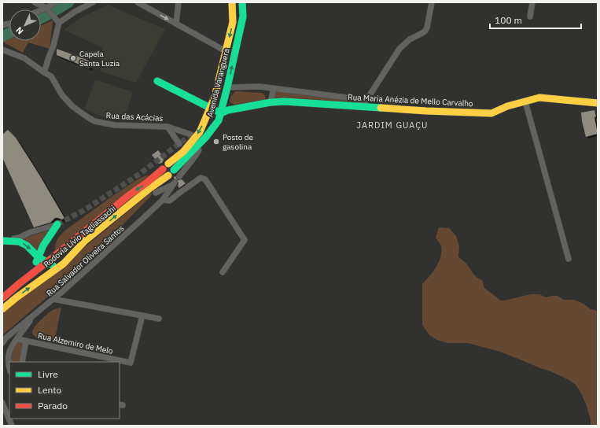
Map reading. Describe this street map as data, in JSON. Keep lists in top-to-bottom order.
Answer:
{
  "streets": {
    "main road": ["Avenida Varanguera", "Rua Maria Anézia de Mello Carvalho", "Rodovia Lívio Tagliassachi"],
    "street": ["Rua das Acácias", "Rua Salvador Oliveira Santos", "Rua Alzemiro de Melo"]
  },
  "crossings": [
    ["Avenida Varanguera", "Rua Maria Anézia de Mello Carvalho"],
    ["Avenida Varanguera", "Rodovia Lívio Tagliassachi"],
    ["Rodovia Lívio Tagliassachi", "Rua Salvador Oliveira Santos"]
  ],
  "districts": ["JARDIM GUAÇU"],
  "places": ["Capela Santa Luzia", "Posto de gasolina"],
  "legend": ["Livre", "Lento", "Parado"],
  "scale_bar": "100 m",
  "north": "bottom left"
}
